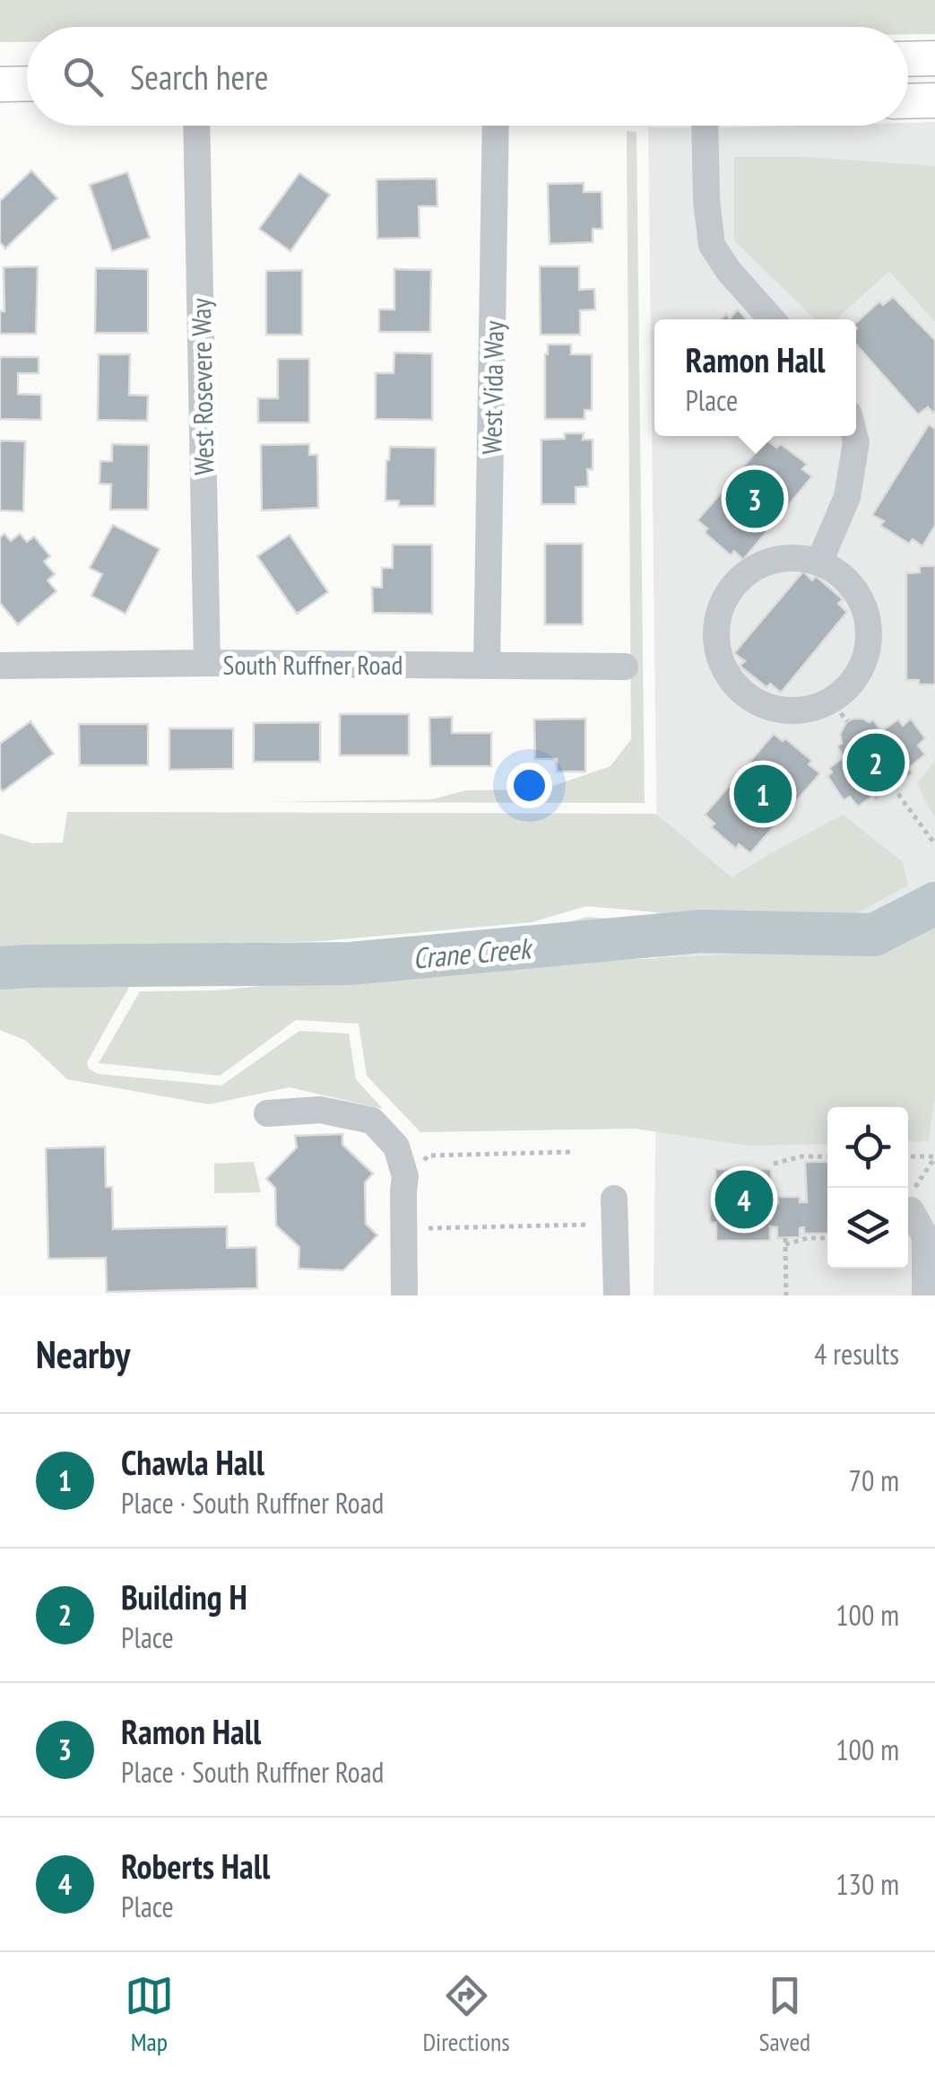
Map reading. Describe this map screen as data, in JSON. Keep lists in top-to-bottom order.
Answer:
{
  "streets": {
    "street": ["West Rosevere Way", "West Vida Way", "South Ruffner Road"]
  },
  "crossings": [
    ["West Rosevere Way", "South Ruffner Road"],
    ["West Vida Way", "South Ruffner Road"]
  ],
  "water": ["Crane Creek"],
  "page": {
    "search": "Search here",
    "popup": ["Ramon Hall", "Place"],
    "pins": [
      "3",
      "2",
      "1",
      "4"
    ],
    "heading": ["Nearby", "4 results"],
    "list": [
      {
        "mark": "1",
        "name": "Chawla Hall",
        "note": "Place · South Ruffner Road",
        "value": "70 m"
      },
      {
        "mark": "2",
        "name": "Building H",
        "note": "Place",
        "value": "100 m"
      },
      {
        "mark": "3",
        "name": "Ramon Hall",
        "note": "Place · South Ruffner Road",
        "value": "100 m"
      },
      {
        "mark": "4",
        "name": "Roberts Hall",
        "note": "Place",
        "value": "130 m"
      }
    ],
    "nav": ["Map", "Directions", "Saved"]
  }
}
